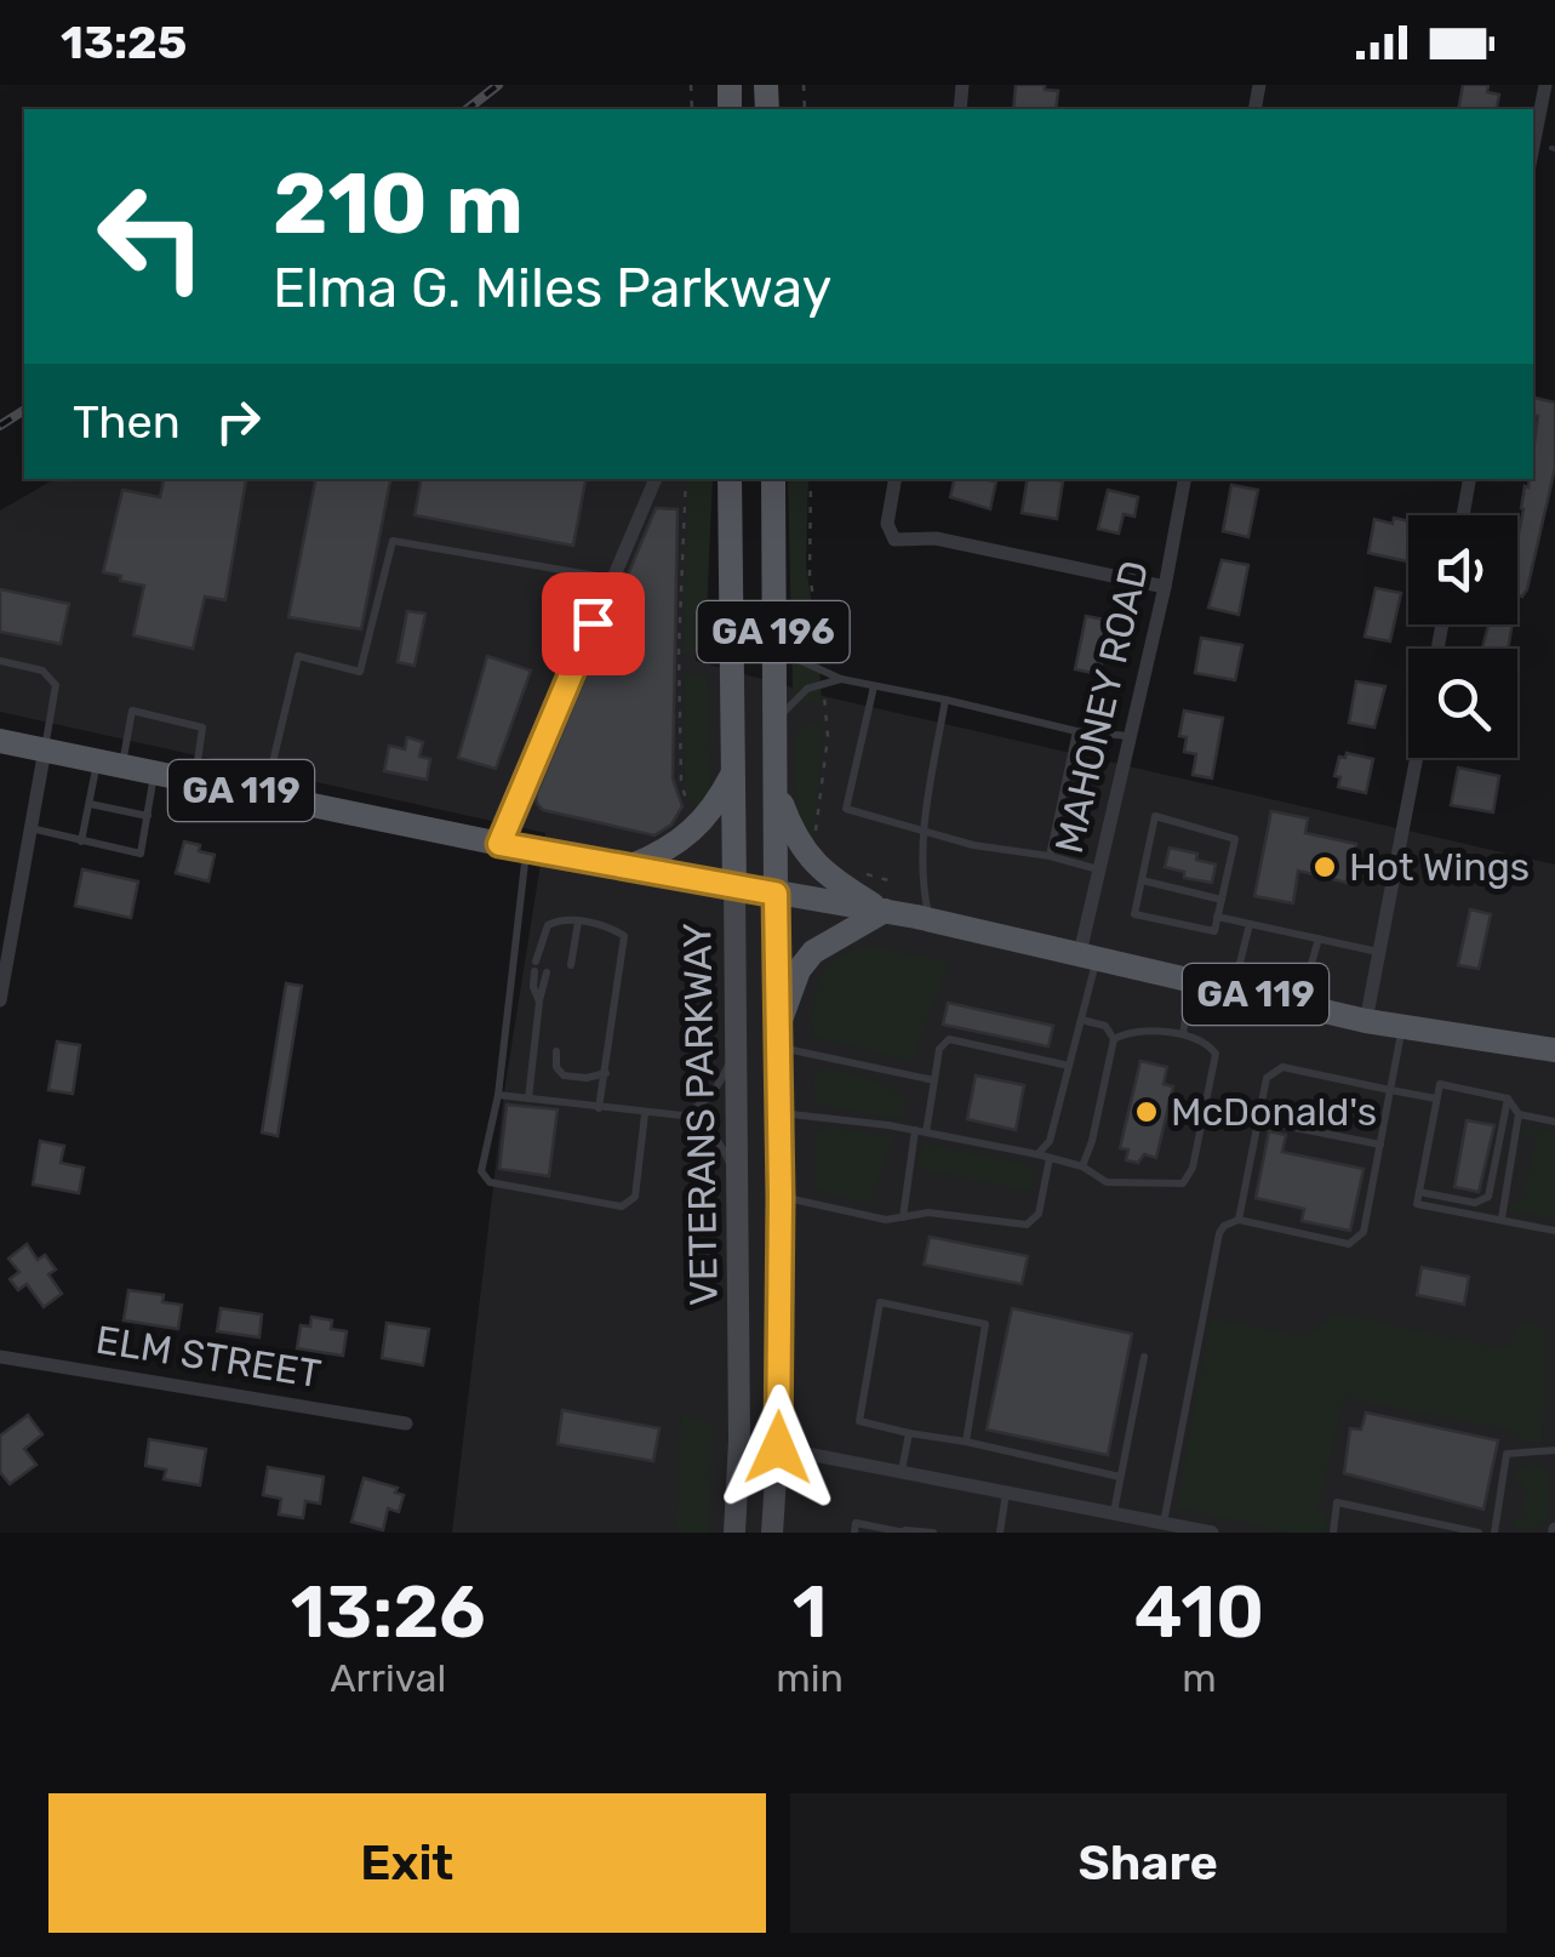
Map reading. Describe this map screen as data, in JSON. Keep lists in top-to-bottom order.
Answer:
{
  "streets": {
    "main road": ["GA 196", "GA 119", "VETERANS PARKWAY"],
    "street": ["MAHONEY ROAD", "ELM STREET"]
  },
  "crossings": [
    ["GA 196", "GA 119"],
    ["GA 196", "VETERANS PARKWAY"],
    ["MAHONEY ROAD", "GA 119"],
    ["GA 119", "VETERANS PARKWAY"]
  ],
  "places": ["Hot Wings", "McDonald's"],
  "page": {
    "status": "13:25",
    "turn": ["210 m", "Elma G. Miles Parkway"],
    "then": "Then",
    "eta": [
      "13:26",
      "Arrival",
      "1",
      "min",
      "410",
      "m"
    ],
    "buttons": ["Exit", "Share"]
  }
}
